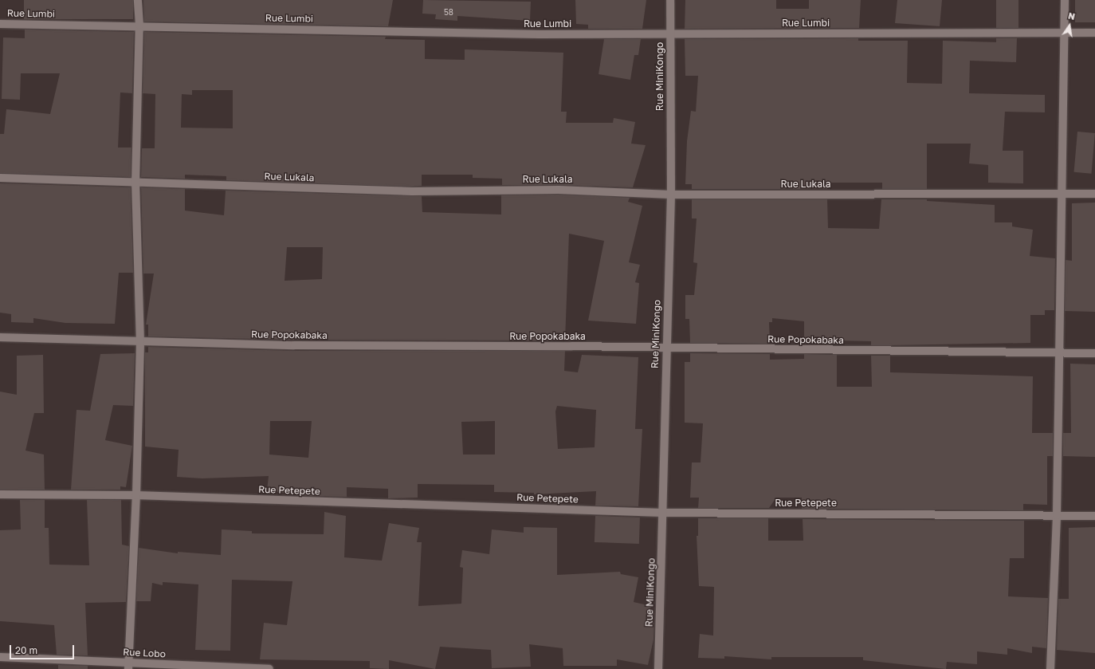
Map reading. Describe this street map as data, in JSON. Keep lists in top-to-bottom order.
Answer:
{
  "streets": {
    "street": [
      "Rue Lumbi",
      "Rue MiniKongo",
      "Rue Lukala",
      "Rue Popokabaka",
      "Rue Petepete",
      "Rue Lobo"
    ]
  },
  "crossings": [
    ["Rue Lumbi", "Rue MiniKongo"],
    ["Rue MiniKongo", "Rue Lukala"],
    ["Rue MiniKongo", "Rue Popokabaka"],
    ["Rue MiniKongo", "Rue Petepete"]
  ],
  "house_numbers": ["58"],
  "scale_bar": "20 m",
  "north": "top"
}
